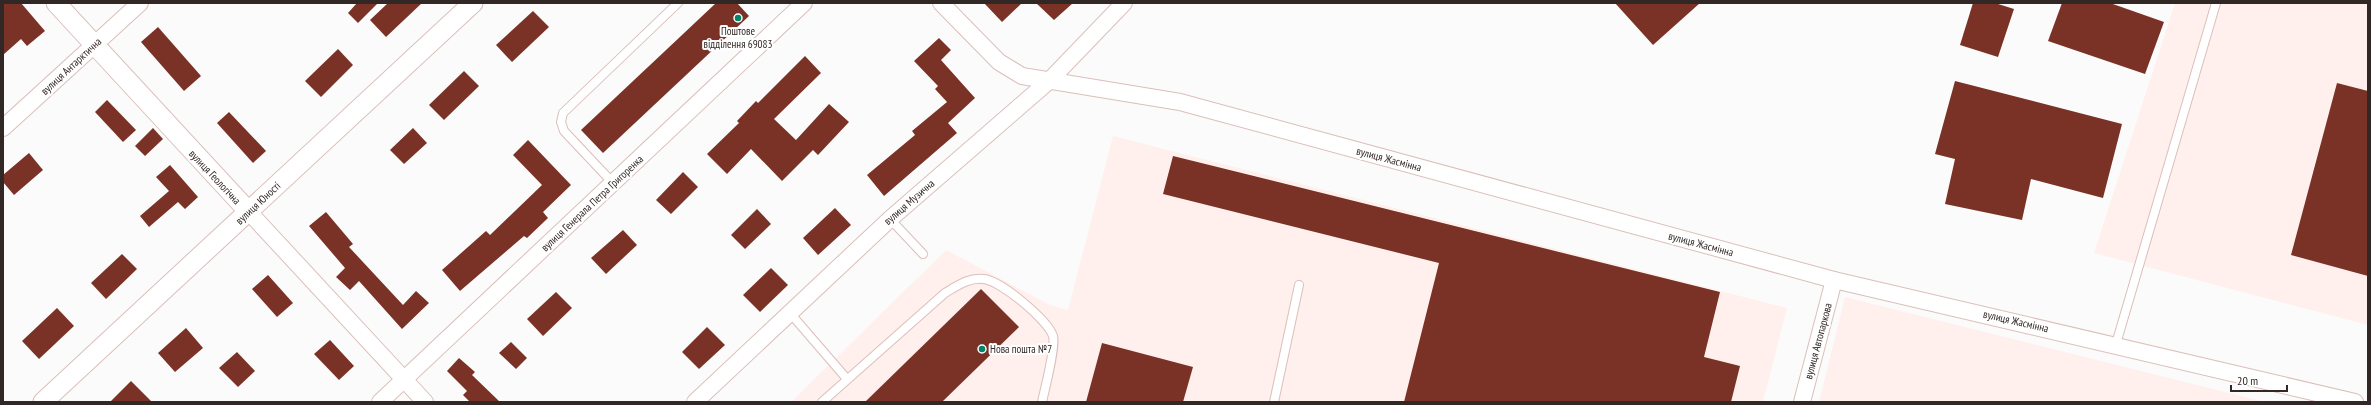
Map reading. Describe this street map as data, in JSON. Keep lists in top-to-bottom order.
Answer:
{
  "streets": {
    "street": [
      "вулиця Антарктична",
      "вулиця Жасмінна",
      "вулиця Геологічна",
      "вулиця Музична",
      "вулиця Юності",
      "вулиця Генерала Петра Григоренка",
      "вулиця Автопаркова"
    ]
  },
  "crossings": [
    ["вулиця Антарктична", "вулиця Геологічна"],
    ["вулиця Жасмінна", "вулиця Музична"],
    ["вулиця Жасмінна", "вулиця Автопаркова"],
    ["вулиця Геологічна", "вулиця Юності"],
    ["вулиця Геологічна", "вулиця Генерала Петра Григоренка"]
  ],
  "places": ["Поштове відділення 69083", "Нова пошта №7"],
  "scale_bar": "20 m"
}
